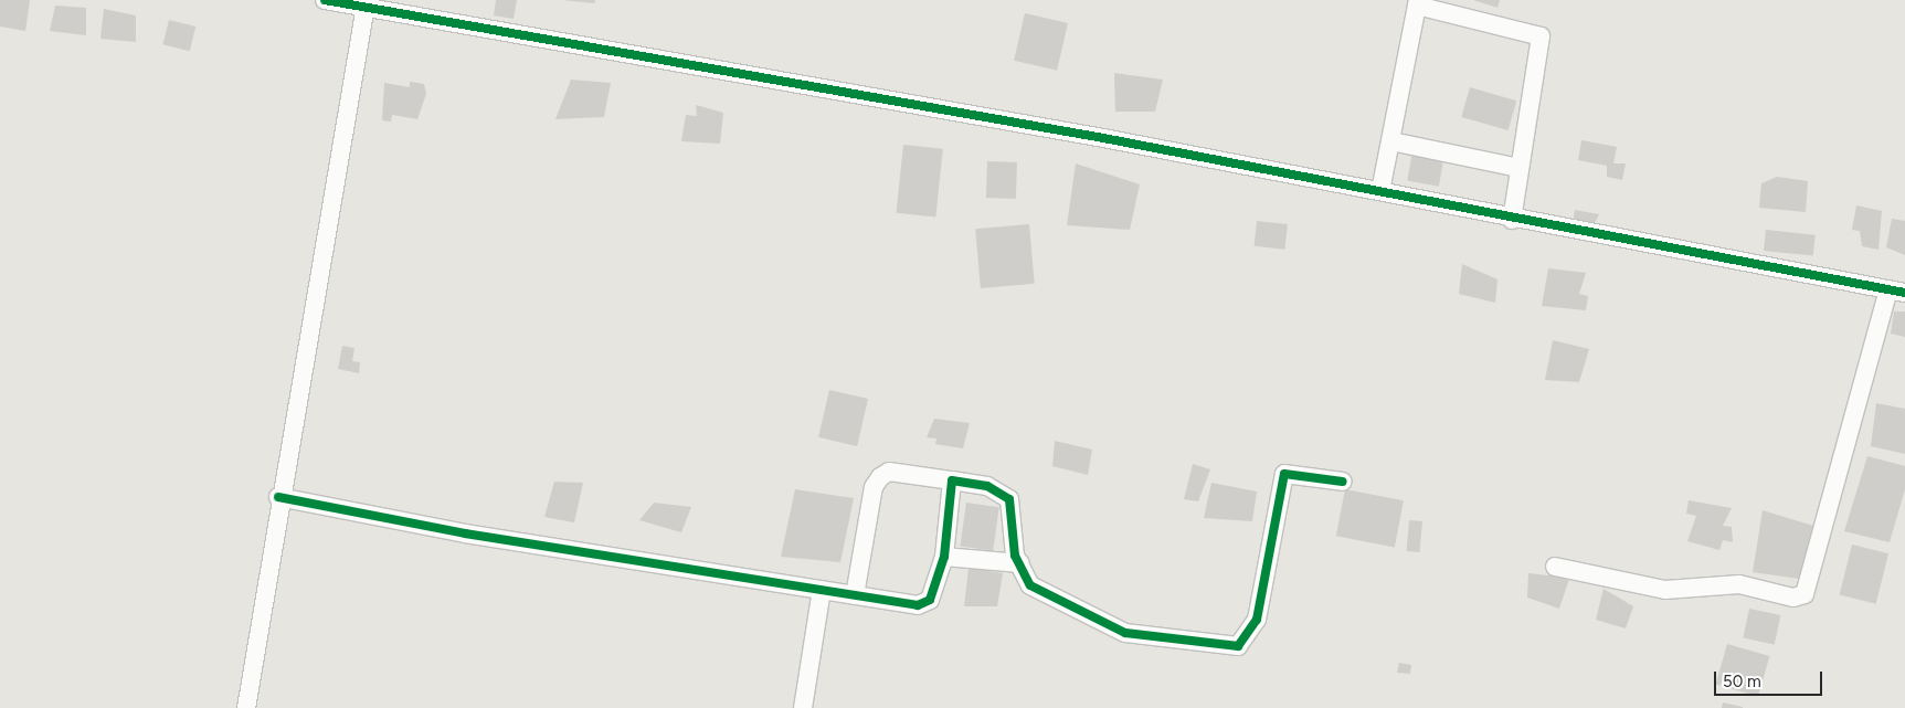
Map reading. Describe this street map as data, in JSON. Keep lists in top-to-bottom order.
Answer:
{
  "scale_bar": "50 m"
}
